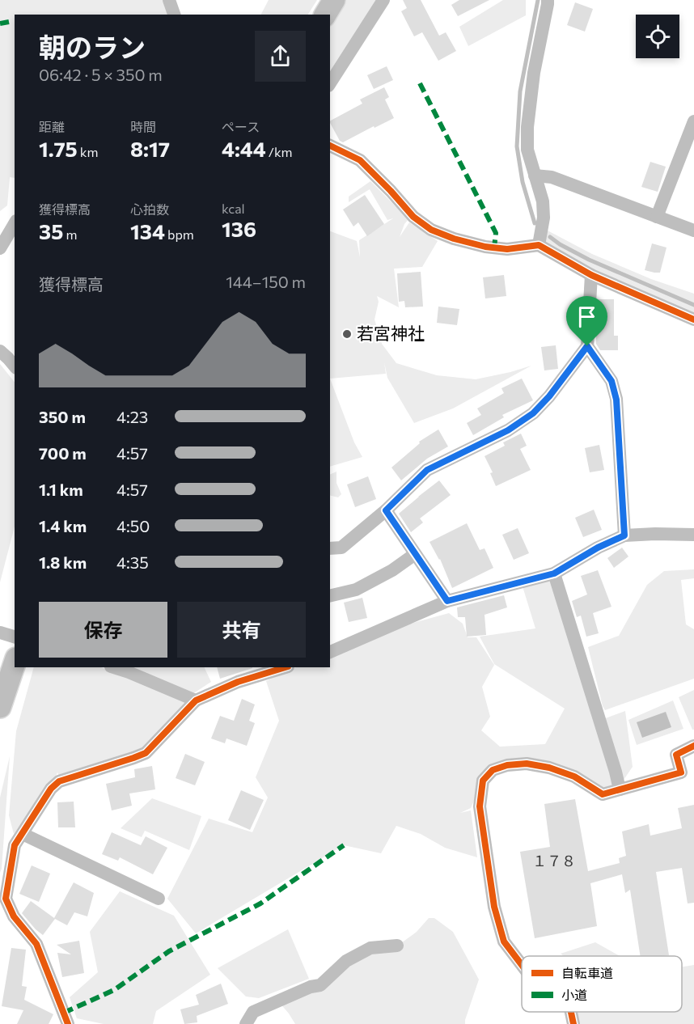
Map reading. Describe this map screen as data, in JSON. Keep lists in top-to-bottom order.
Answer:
{
  "places": ["若宮神社"],
  "house_numbers": ["１７８"],
  "legend": ["自転車道", "小道"],
  "page": {
    "heading": ["朝のラン", "06:42 · 5 × 350 m"],
    "stats": [
      ["距離", "1.75 km"],
      ["時間", "8:17"],
      ["ペース", "4:44 /km"],
      ["獲得標高", "35 m"],
      ["心拍数", "134 bpm"],
      ["kcal", "136"]
    ],
    "chart": ["獲得標高", "144–150 m"],
    "list": [
      {
        "name": "350 m",
        "note": "4:23"
      },
      {
        "name": "700 m",
        "note": "4:57"
      },
      {
        "name": "1.1 km",
        "note": "4:57"
      },
      {
        "name": "1.4 km",
        "note": "4:50"
      },
      {
        "name": "1.8 km",
        "note": "4:35"
      }
    ],
    "buttons": ["保存", "共有"]
  }
}
